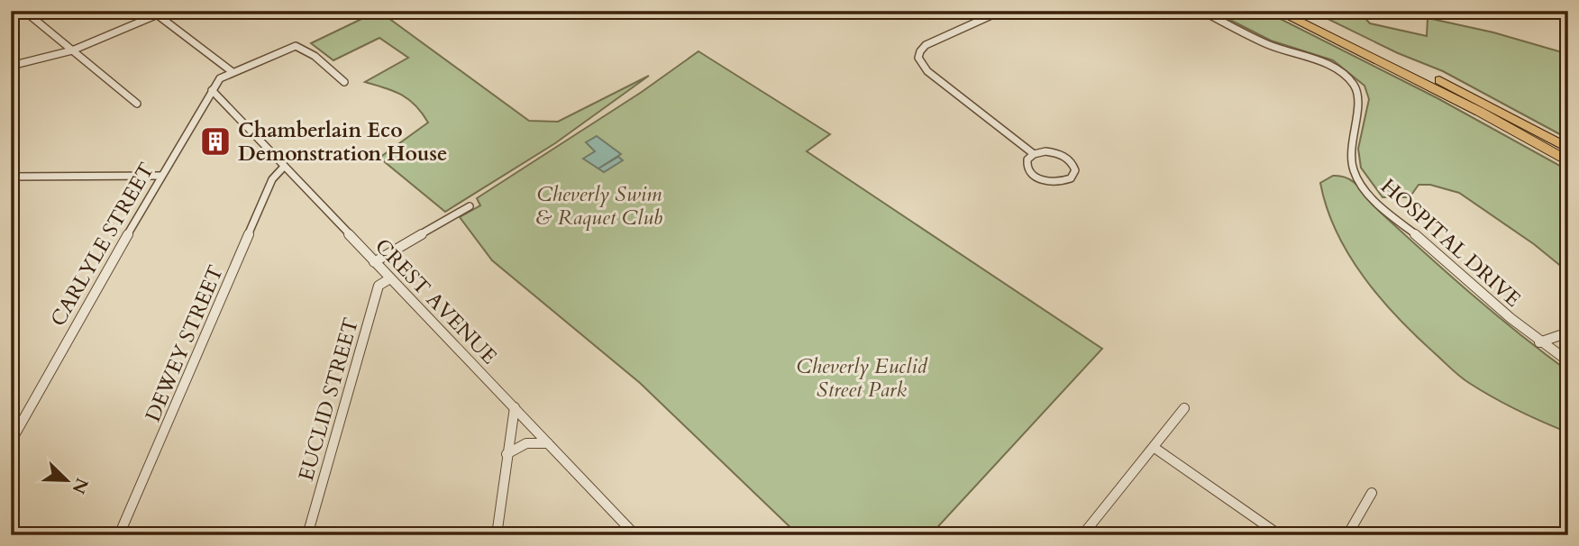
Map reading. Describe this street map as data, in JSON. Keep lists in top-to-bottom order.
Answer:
{
  "streets": {
    "street": [
      "HOSPITAL DRIVE",
      "CARLYLE STREET",
      "CREST AVENUE",
      "DEWEY STREET",
      "EUCLID STREET"
    ]
  },
  "crossings": [
    ["CARLYLE STREET", "CREST AVENUE"],
    ["CREST AVENUE", "DEWEY STREET"],
    ["CREST AVENUE", "EUCLID STREET"]
  ],
  "parks": ["Cheverly Swim & Raquet Club", "Cheverly Euclid Street Park"],
  "places": {
    "building": ["Chamberlain Eco Demonstration House"]
  },
  "north": "bottom right"
}
